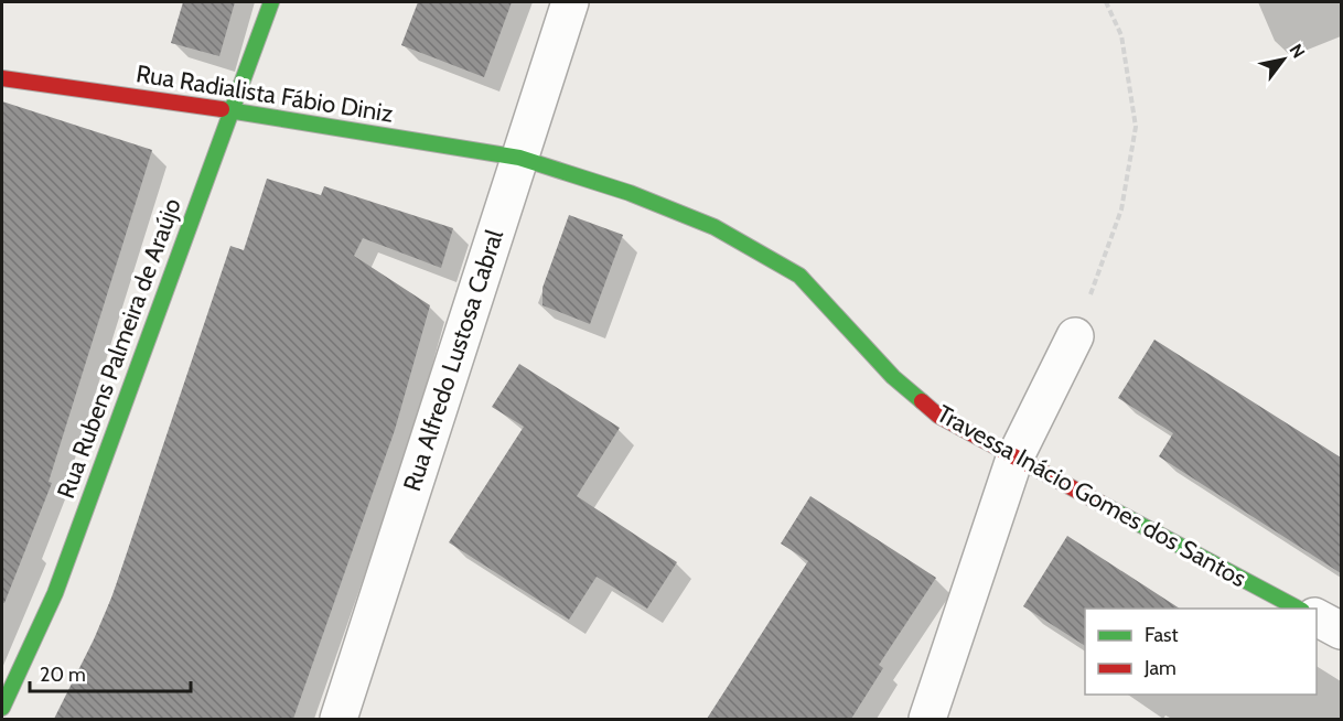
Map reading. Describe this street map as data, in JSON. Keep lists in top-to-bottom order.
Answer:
{
  "streets": {
    "street": [
      "Rua Radialista Fábio Diniz",
      "Rua Rubens Palmeira de Araújo",
      "Rua Alfredo Lustosa Cabral",
      "Travessa Inácio Gomes dos Santos"
    ]
  },
  "crossings": [
    ["Rua Radialista Fábio Diniz", "Rua Rubens Palmeira de Araújo"],
    ["Rua Radialista Fábio Diniz", "Rua Alfredo Lustosa Cabral"],
    ["Rua Radialista Fábio Diniz", "Travessa Inácio Gomes dos Santos"],
    ["Rua Alfredo Lustosa Cabral", "Travessa Inácio Gomes dos Santos"]
  ],
  "legend": ["Fast", "Jam"],
  "scale_bar": "20 m",
  "north": "top right"
}
